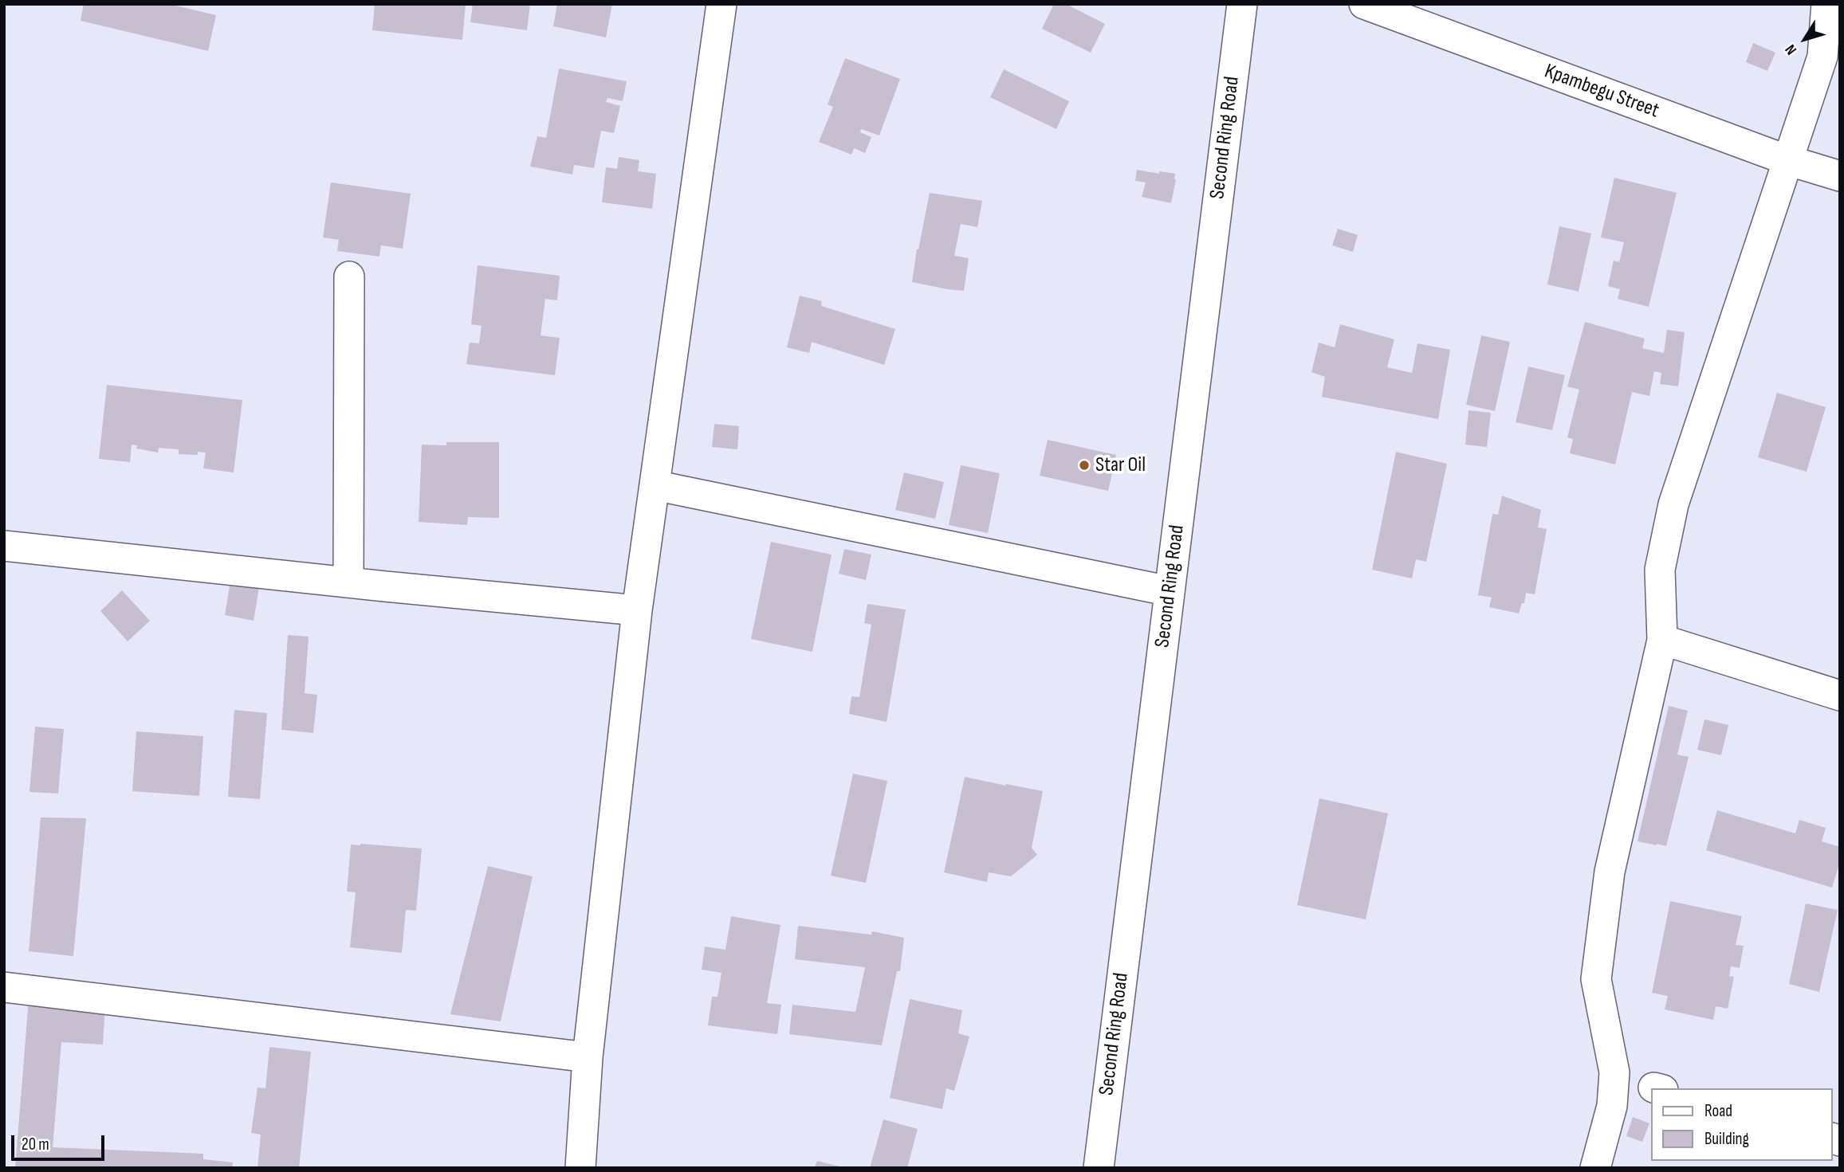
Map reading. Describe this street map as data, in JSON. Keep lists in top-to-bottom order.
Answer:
{
  "streets": {
    "street": ["Kpambegu Street", "Second Ring Road"]
  },
  "places": ["Star Oil"],
  "legend": ["Road", "Building"],
  "scale_bar": "20 m",
  "north": "bottom left"
}
